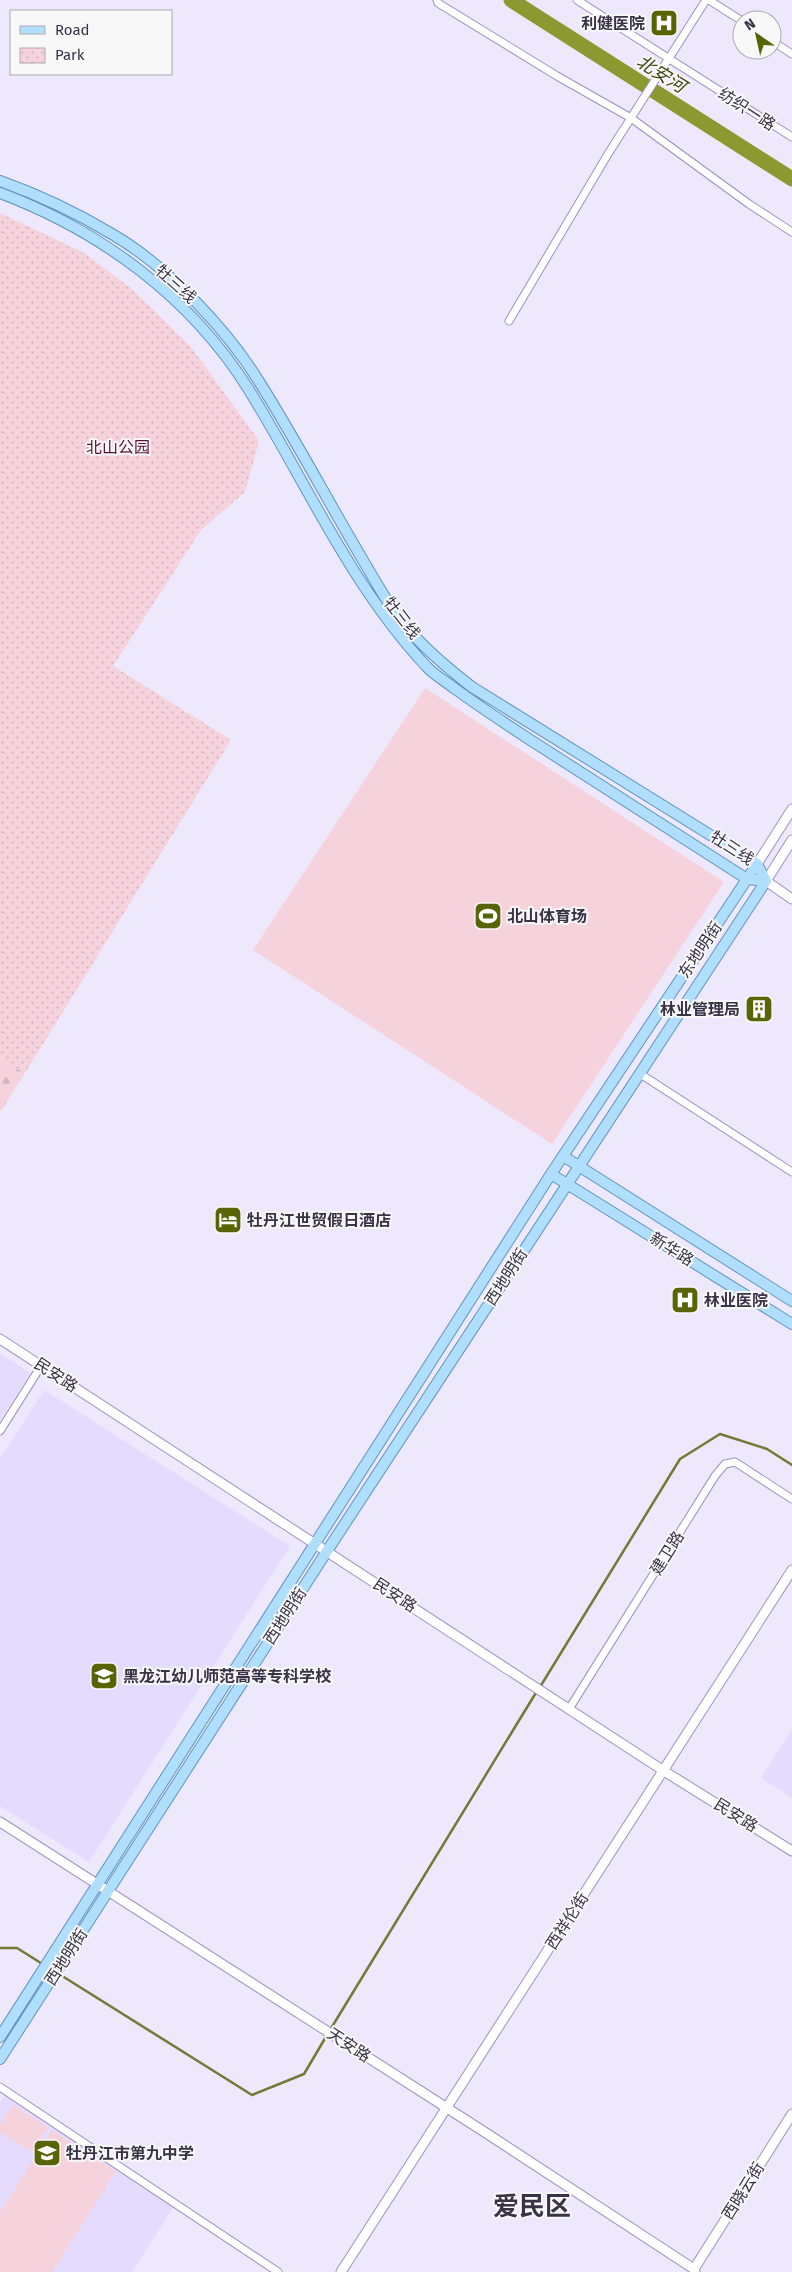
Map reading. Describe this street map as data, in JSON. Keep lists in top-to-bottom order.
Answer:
{
  "streets": {
    "main road": [
      "牡三线",
      "东地明街",
      "新华路",
      "西地明街"
    ],
    "street": [
      "纺织一路",
      "民安路",
      "建卫路",
      "西祥伦街",
      "天安路",
      "西晓云街"
    ]
  },
  "crossings": [
    ["牡三线", "东地明街"],
    ["东地明街", "新华路"],
    ["东地明街", "西地明街"],
    ["新华路", "西地明街"],
    ["西地明街", "民安路"],
    ["西地明街", "天安路"],
    ["民安路", "建卫路"],
    ["民安路", "西祥伦街"],
    ["西祥伦街", "天安路"],
    ["天安路", "西晓云街"]
  ],
  "districts": ["爱民区"],
  "water": ["北安河"],
  "parks": ["北山公园"],
  "places": {
    "hospital": ["利健医院", "林业医院"],
    "sports": ["北山体育场"],
    "building": ["林业管理局"],
    "hotel": ["牡丹江世贸假日酒店"],
    "school or university": ["黑龙江幼儿师范高等专科学校", "牡丹江市第九中学"]
  },
  "legend": ["Road", "Park"],
  "north": "top left"
}
